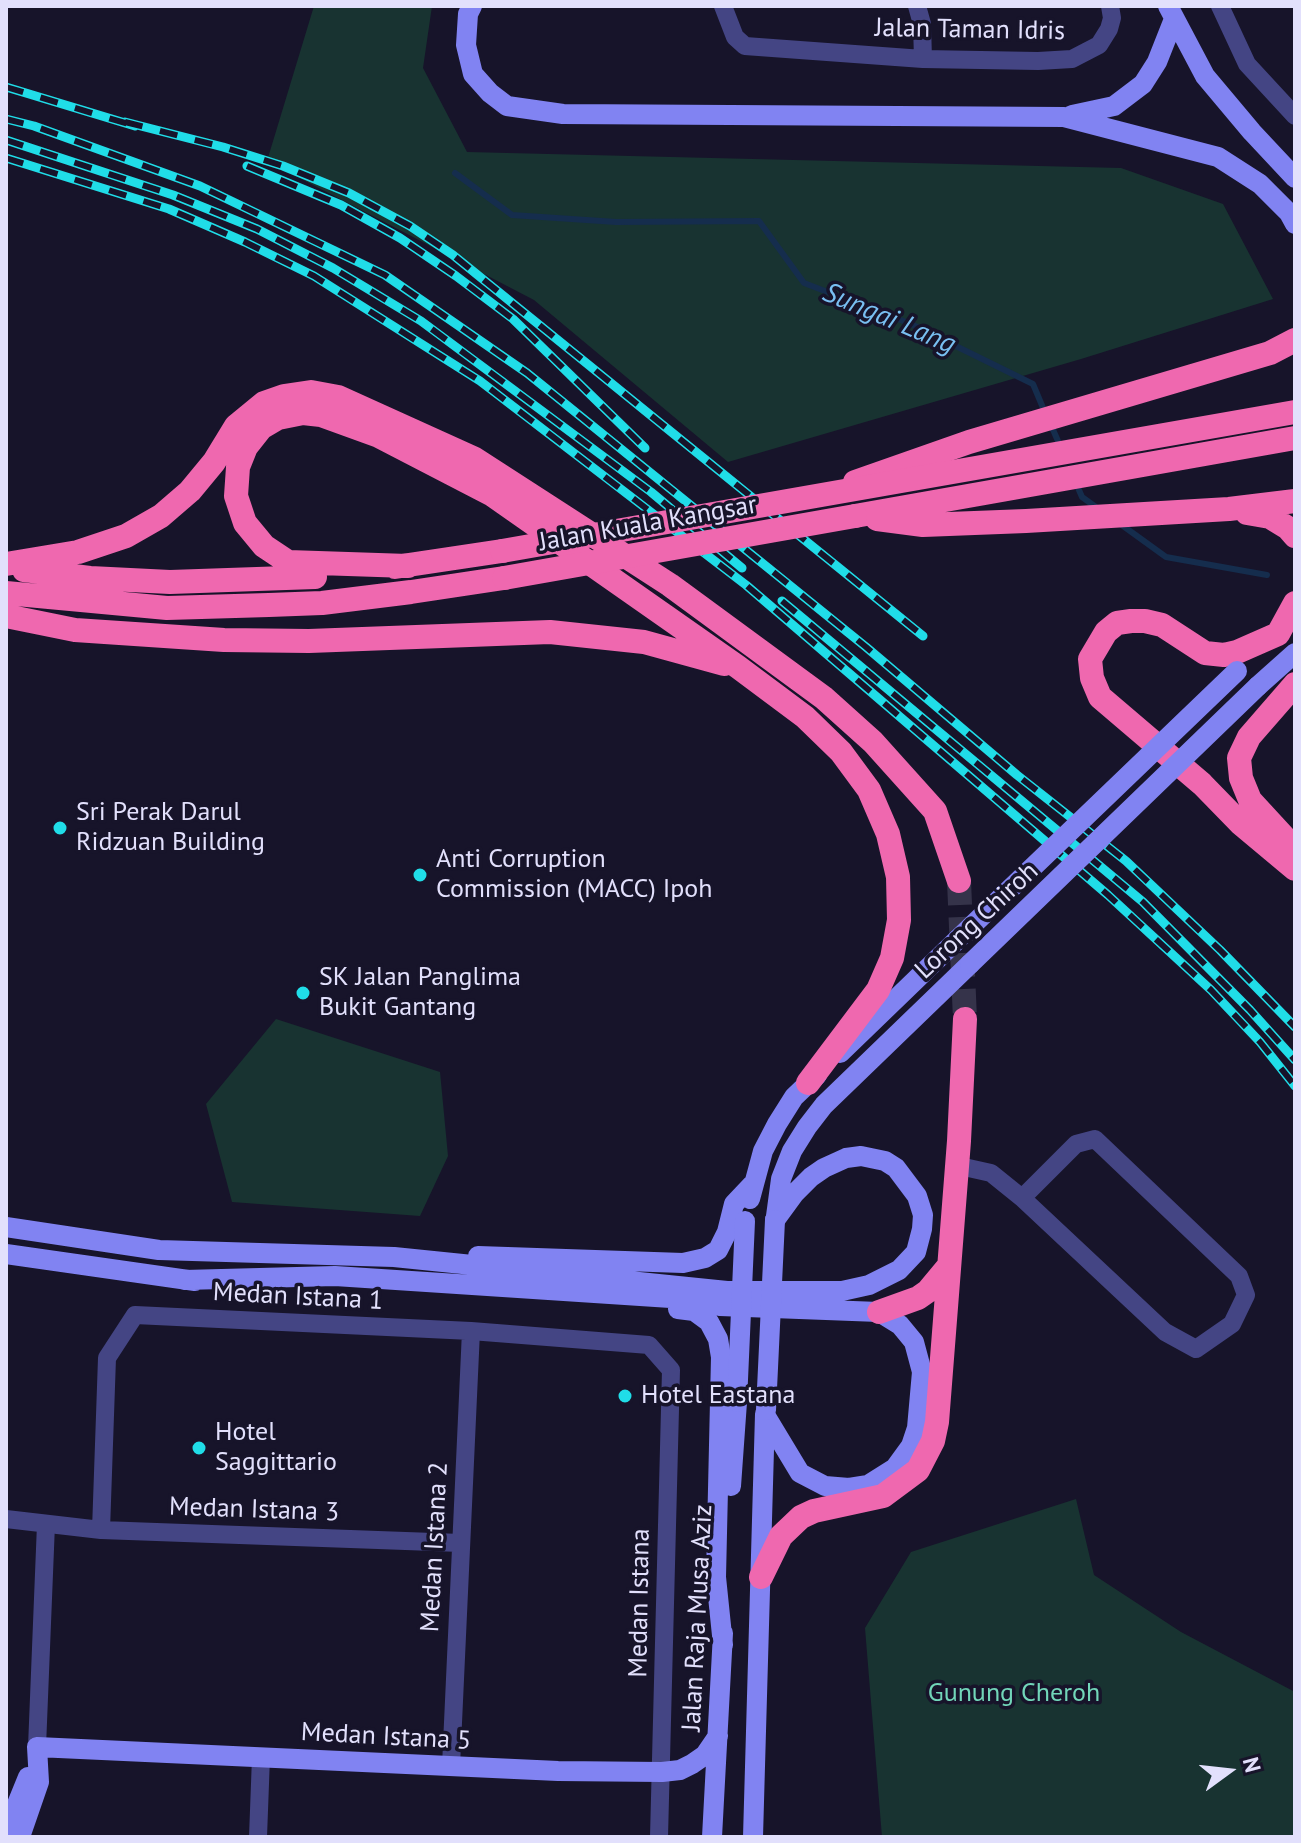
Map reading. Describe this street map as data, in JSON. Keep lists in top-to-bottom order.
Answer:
{
  "streets": {
    "highway": ["Jalan Kuala Kangsar"],
    "main road": ["Lorong Chiroh", "Jalan Raja Musa Aziz", "Medan Istana 5"],
    "street": [
      "Jalan Taman Idris",
      "Medan Istana 1",
      "Medan Istana 3",
      "Medan Istana 2",
      "Medan Istana"
    ]
  },
  "crossings": [
    ["Lorong Chiroh", "Jalan Raja Musa Aziz"],
    ["Medan Istana 1", "Medan Istana 3"],
    ["Medan Istana 1", "Medan Istana 2"],
    ["Medan Istana 1", "Medan Istana"],
    ["Medan Istana 3", "Medan Istana 2"],
    ["Medan Istana 2", "Medan Istana 5"],
    ["Medan Istana", "Medan Istana 5"],
    ["Jalan Raja Musa Aziz", "Medan Istana 5"]
  ],
  "water": ["Sungai Lang"],
  "parks": ["Gunung Cheroh"],
  "places": [
    "Sri Perak Darul Ridzuan Building",
    "Anti Corruption Commission (MACC) Ipoh",
    "SK Jalan Panglima Bukit Gantang",
    "Hotel Eastana",
    "Hotel Saggittario"
  ],
  "north": "right"
}
